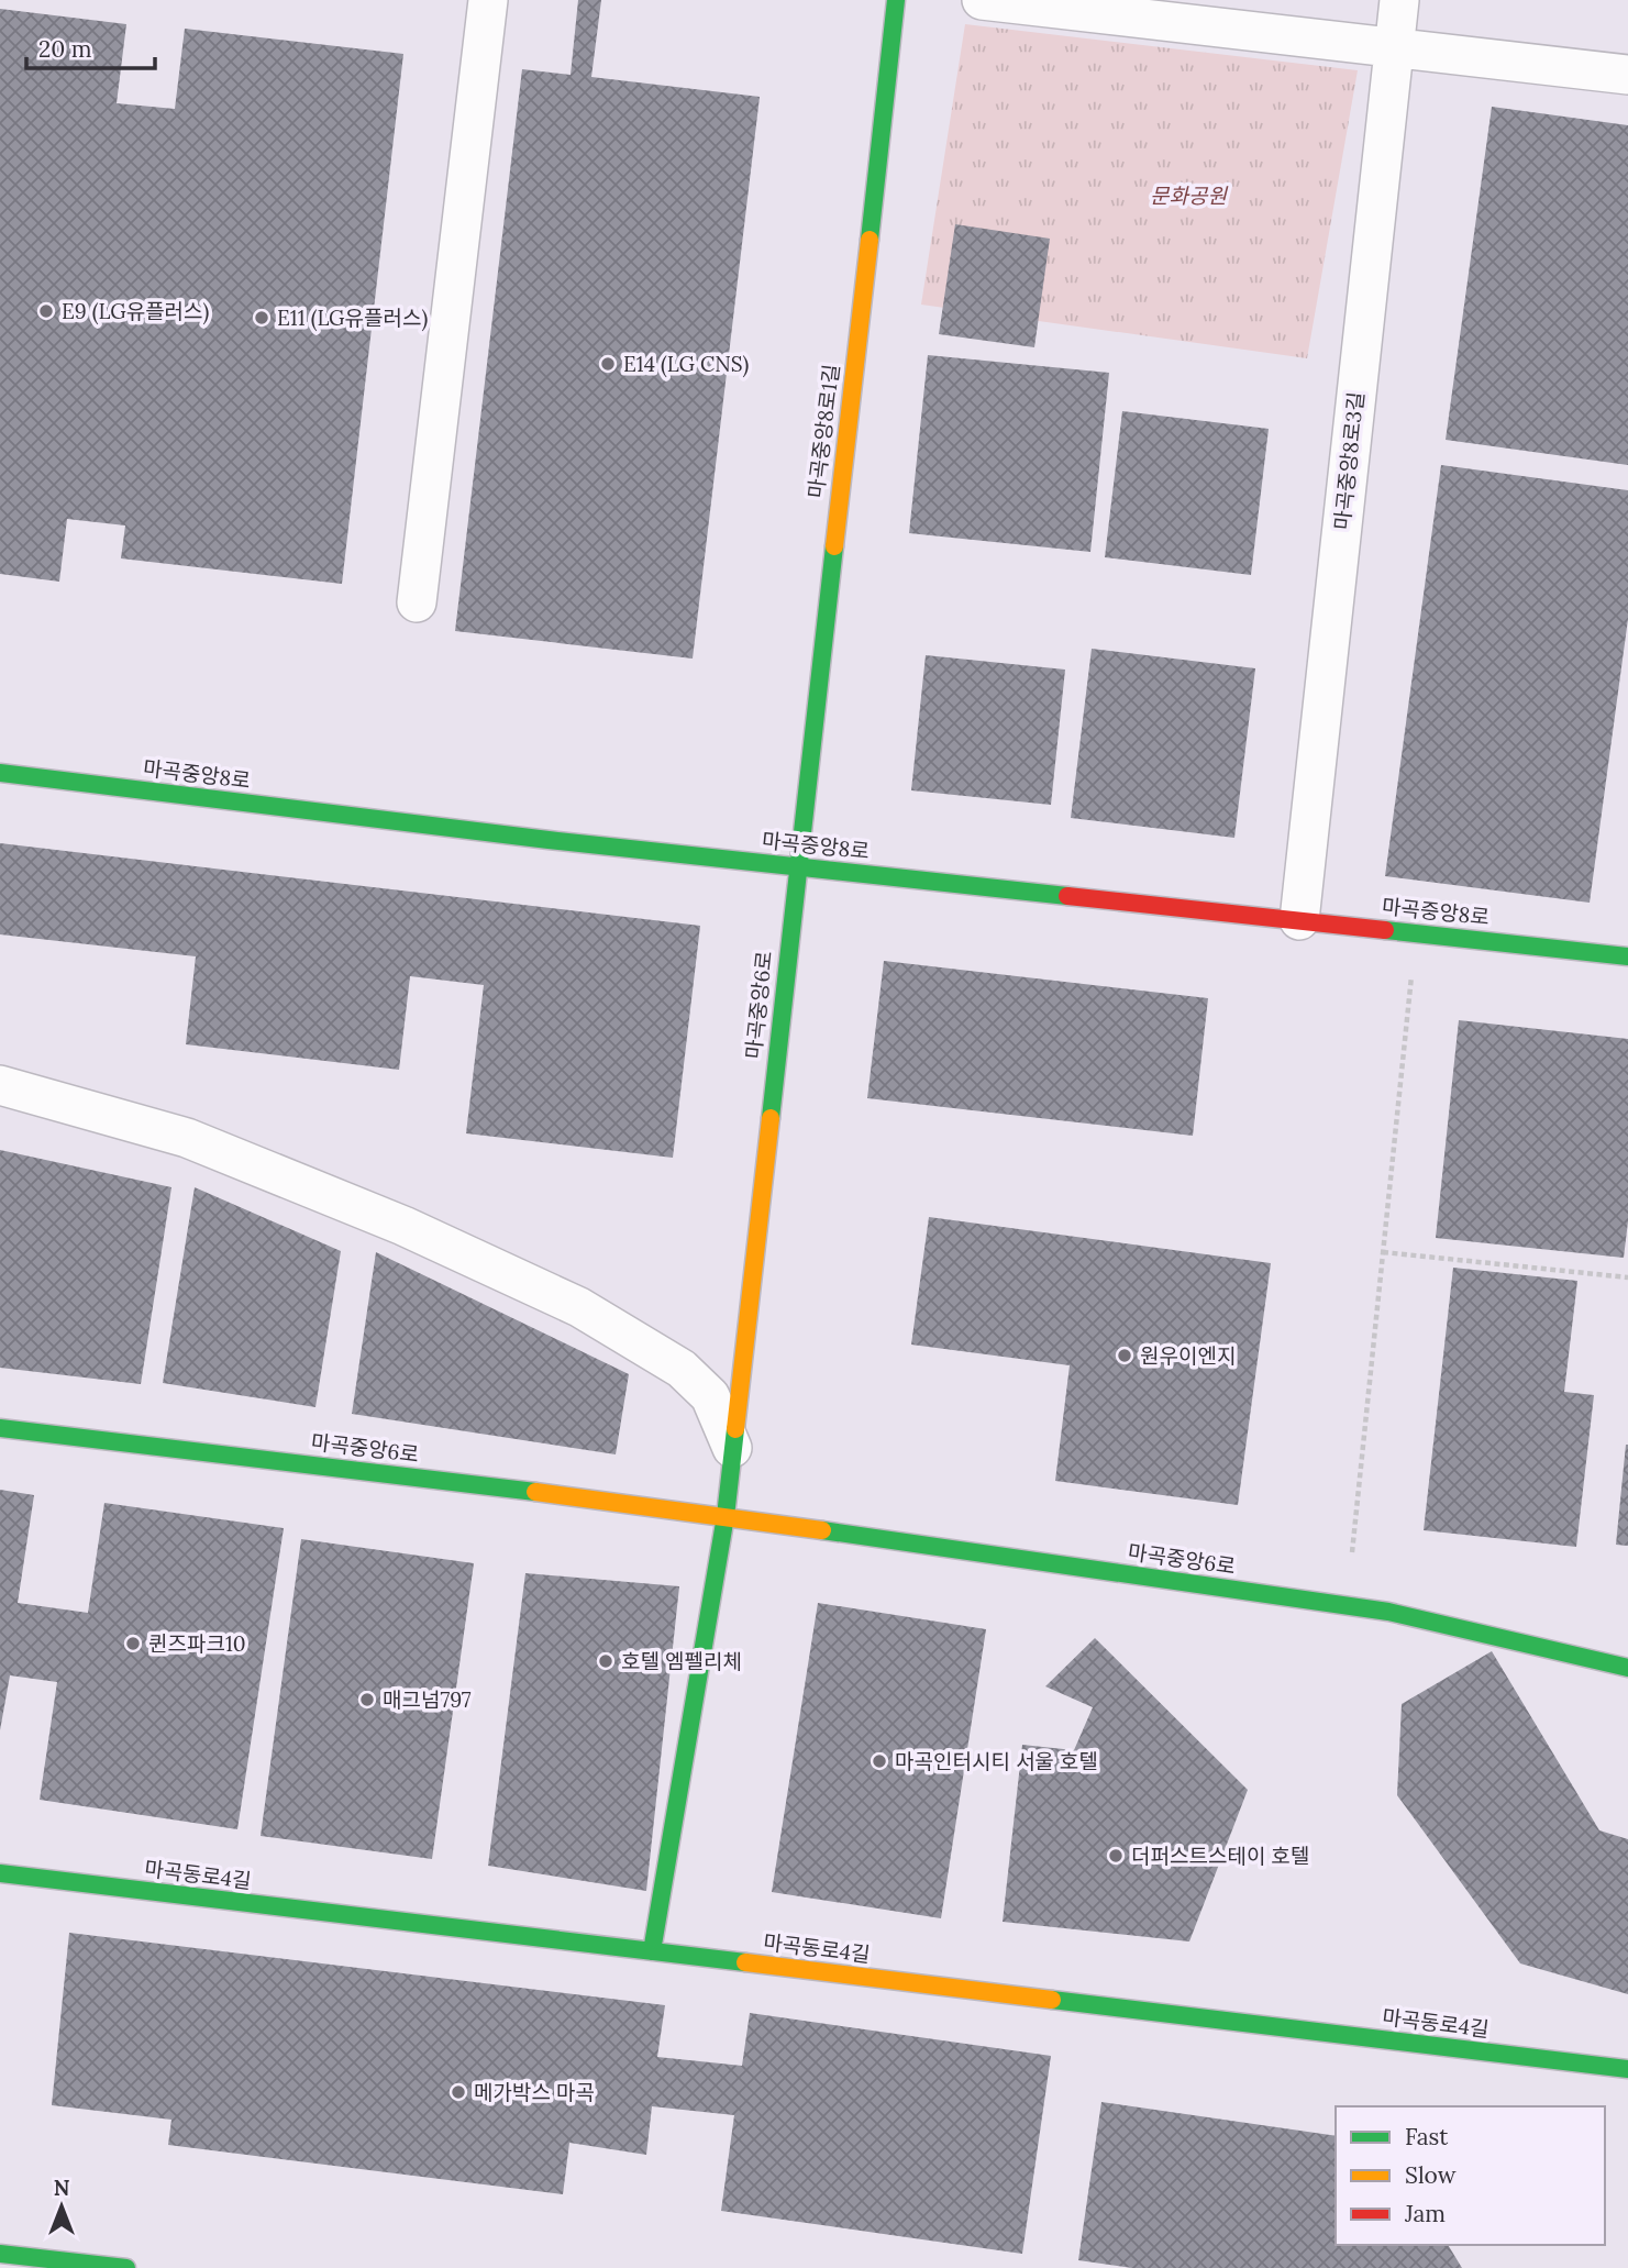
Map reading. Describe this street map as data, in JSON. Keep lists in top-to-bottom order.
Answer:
{
  "streets": {
    "street": [
      "마곡중앙8로1길",
      "마곡중앙8로3길",
      "마곡중앙8로",
      "마곡중앙6로",
      "마곡동로4길"
    ]
  },
  "crossings": [
    ["마곡중앙8로1길", "마곡중앙8로"],
    ["마곡중앙8로1길", "마곡중앙6로"],
    ["마곡중앙8로3길", "마곡중앙8로"],
    ["마곡중앙8로", "마곡중앙6로"],
    ["마곡중앙6로", "마곡동로4길"]
  ],
  "parks": ["문화공원"],
  "places": [
    "E9 (LG유플러스)",
    "E11 (LG유플러스)",
    "E14 (LG CNS)",
    "원우이엔지",
    "퀸즈파크10",
    "호텔 엠펠리체",
    "매그넘797",
    "마곡인터시티 서울 호텔",
    "더퍼스트스테이 호텔",
    "메가박스 마곡"
  ],
  "legend": ["Fast", "Slow", "Jam"],
  "scale_bar": "20 m",
  "north": "top"
}
